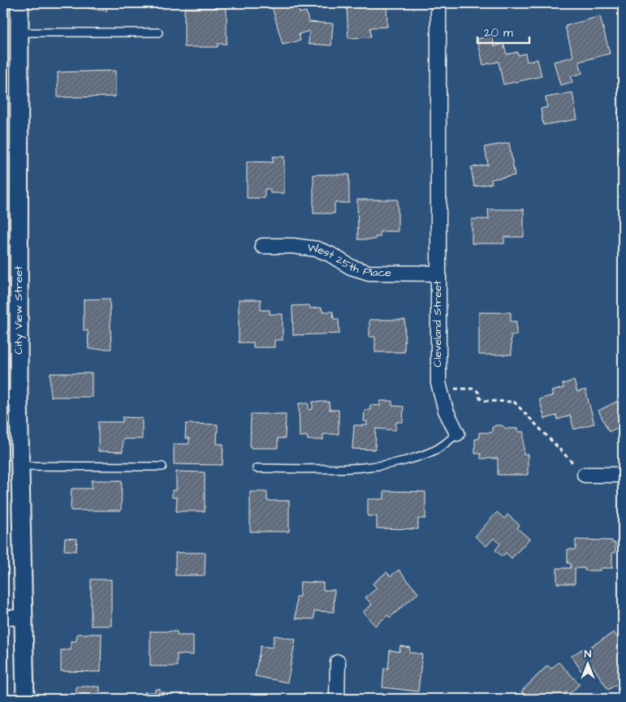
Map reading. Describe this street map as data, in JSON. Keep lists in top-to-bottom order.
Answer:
{
  "streets": {
    "street": ["West 25th Place", "City View Street", "Cleveland Street"]
  },
  "crossings": [
    ["West 25th Place", "Cleveland Street"]
  ],
  "scale_bar": "20 m",
  "north": "top"
}
